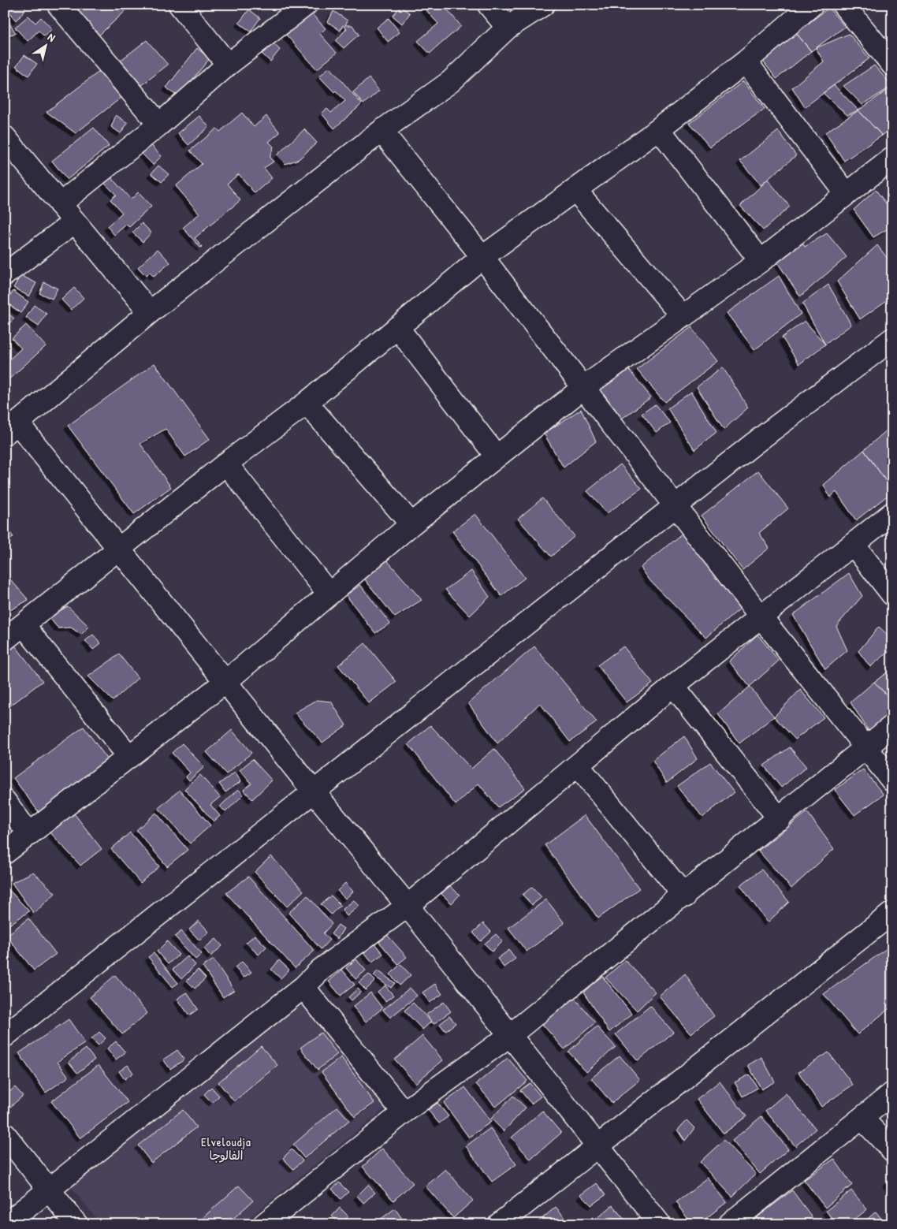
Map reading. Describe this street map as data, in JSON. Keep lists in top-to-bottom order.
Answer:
{
  "districts": ["Elveloudja الفالوجا"],
  "north": "top right"
}
